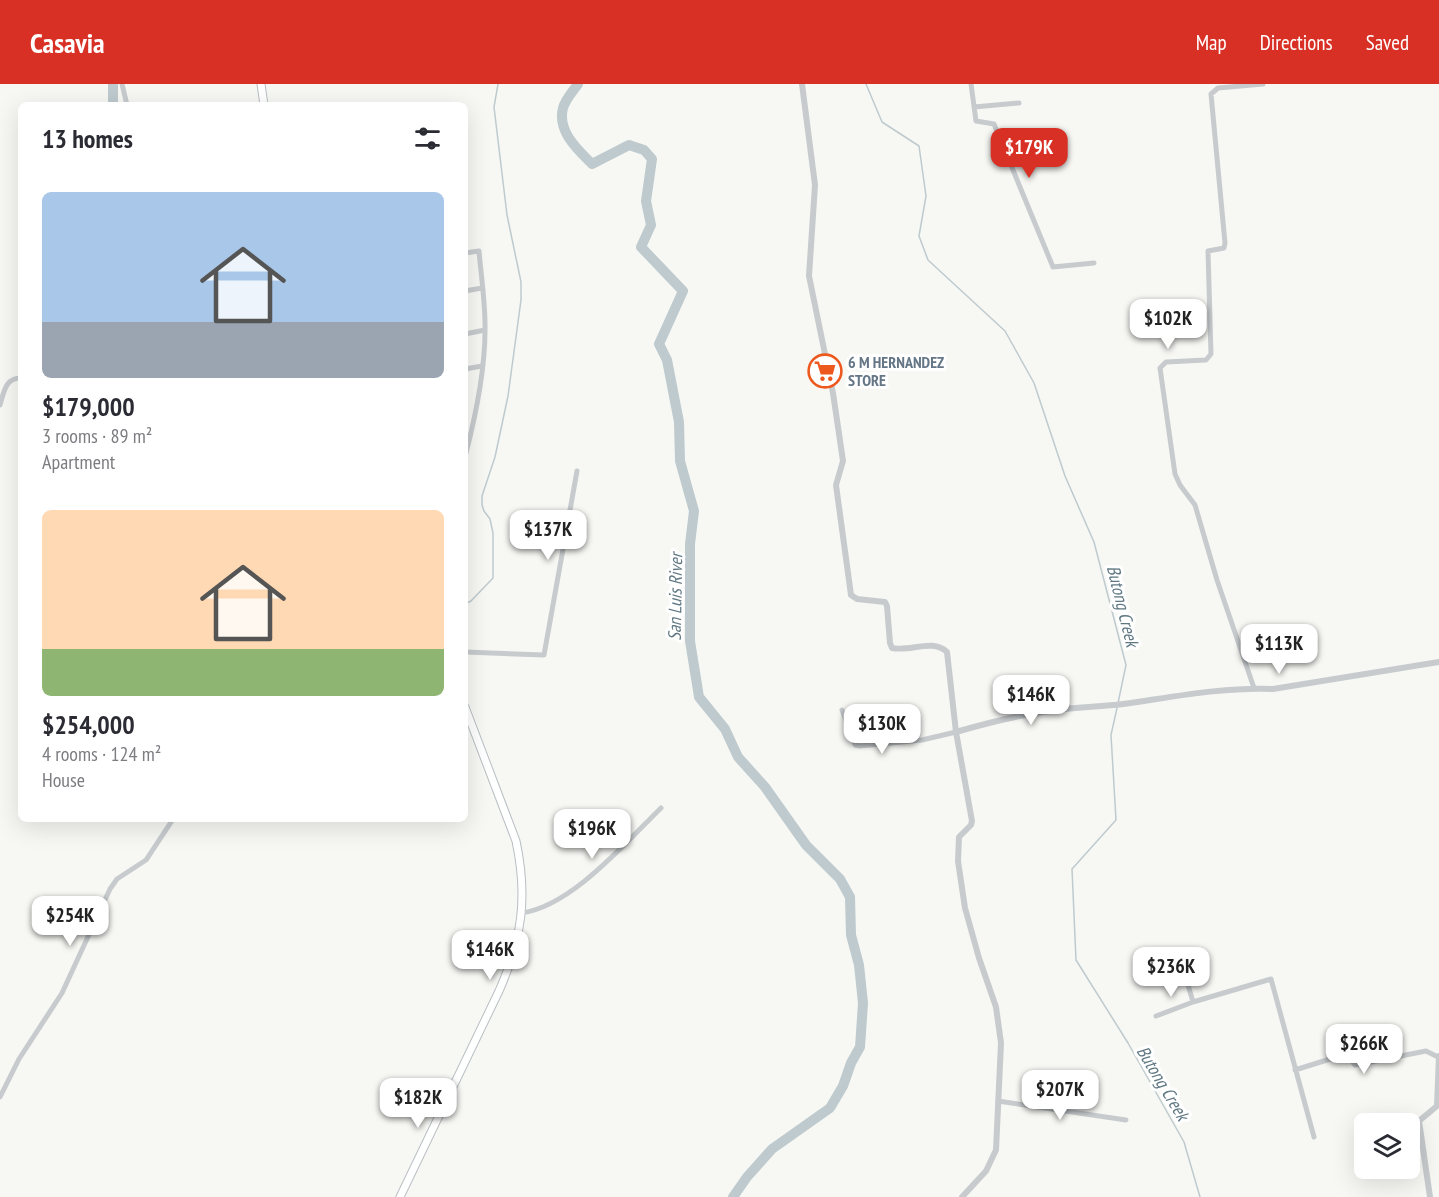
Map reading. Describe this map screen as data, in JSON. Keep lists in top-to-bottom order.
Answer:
{
  "water": ["San Luis River", "Butong Creek"],
  "places": {
    "supermarket": ["6 M HERNANDEZ STORE"]
  },
  "page": {
    "header": "Casavia",
    "nav": ["Map", "Directions", "Saved"],
    "heading": "13 homes",
    "price": [
      "$179K",
      "$102K",
      "$137K",
      "$113K",
      "$146K",
      "$130K",
      "$196K",
      "$254K",
      "$146K",
      "$236K",
      "$266K",
      "$207K",
      "$182K"
    ],
    "list": [
      {
        "name": "$179,000",
        "note": "3 rooms · 89 m² · Apartment"
      },
      {
        "name": "$254,000",
        "note": "4 rooms · 124 m² · House"
      }
    ]
  }
}
